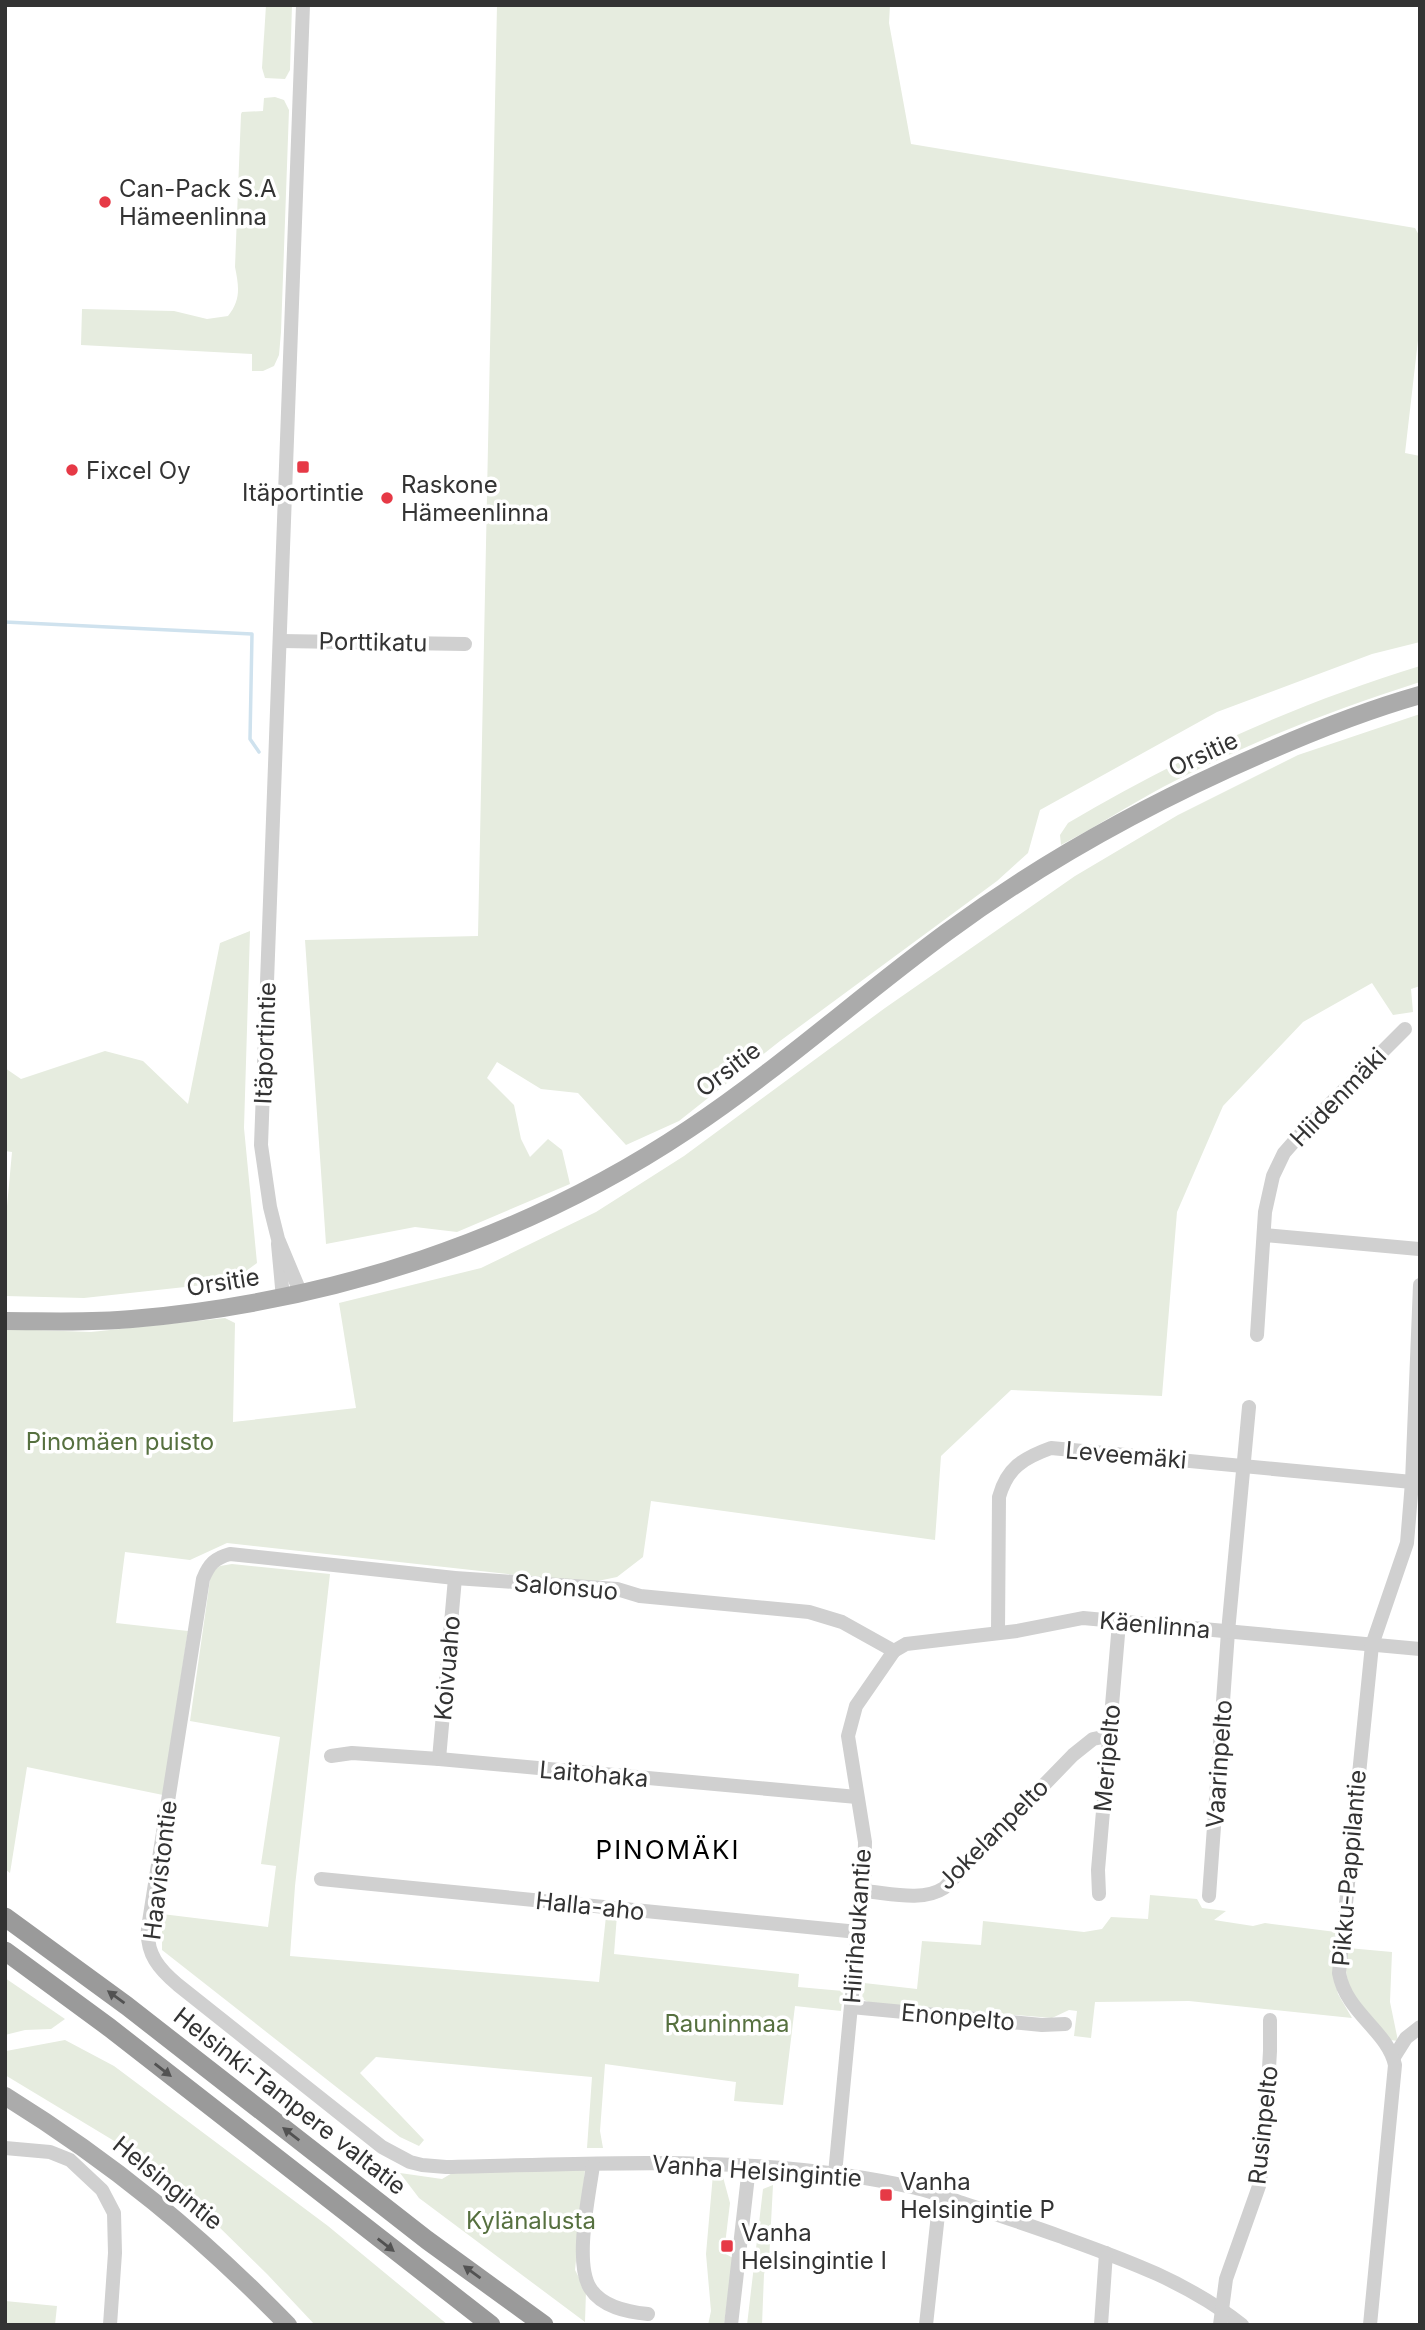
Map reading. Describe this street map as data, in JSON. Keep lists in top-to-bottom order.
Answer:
{
  "streets": {
    "highway": ["Helsinki-Tampere valtatie"],
    "main road": ["Orsitie", "Helsingintie"],
    "street": [
      "Porttikatu",
      "Itäportintie",
      "Hiidenmäki",
      "Leveemäki",
      "Salonsuo",
      "Käenlinna",
      "Koivuaho",
      "Meripelto",
      "Vaarinpelto",
      "Laitohaka",
      "Jokelanpelto",
      "Pikku-Pappilantie",
      "Haavistontie",
      "Halla-aho",
      "Hiirihaukantie",
      "Enonpelto",
      "Rusinpelto",
      "Vanha Helsingintie"
    ]
  },
  "crossings": [
    ["Porttikatu", "Itäportintie"],
    ["Orsitie", "Itäportintie"],
    ["Leveemäki", "Käenlinna"],
    ["Leveemäki", "Pikku-Pappilantie"],
    ["Salonsuo", "Käenlinna"],
    ["Salonsuo", "Koivuaho"],
    ["Salonsuo", "Haavistontie"],
    ["Salonsuo", "Hiirihaukantie"],
    ["Käenlinna", "Meripelto"],
    ["Käenlinna", "Vaarinpelto"],
    ["Käenlinna", "Pikku-Pappilantie"],
    ["Käenlinna", "Hiirihaukantie"],
    ["Koivuaho", "Laitohaka"],
    ["Meripelto", "Jokelanpelto"],
    ["Laitohaka", "Hiirihaukantie"],
    ["Jokelanpelto", "Hiirihaukantie"],
    ["Haavistontie", "Vanha Helsingintie"],
    ["Halla-aho", "Hiirihaukantie"],
    ["Hiirihaukantie", "Enonpelto"],
    ["Hiirihaukantie", "Vanha Helsingintie"],
    ["Rusinpelto", "Vanha Helsingintie"]
  ],
  "districts": ["PINOMÄKI"],
  "parks": ["Pinomäen puisto", "Rauninmaa", "Kylänalusta"],
  "places": {
    "other": ["Can-Pack S.A Hämeenlinna", "Fixcel Oy", "Raskone Hämeenlinna"],
    "transit": ["Itäportintie", "Vanha Helsingintie P", "Vanha Helsingintie I"]
  }
}
